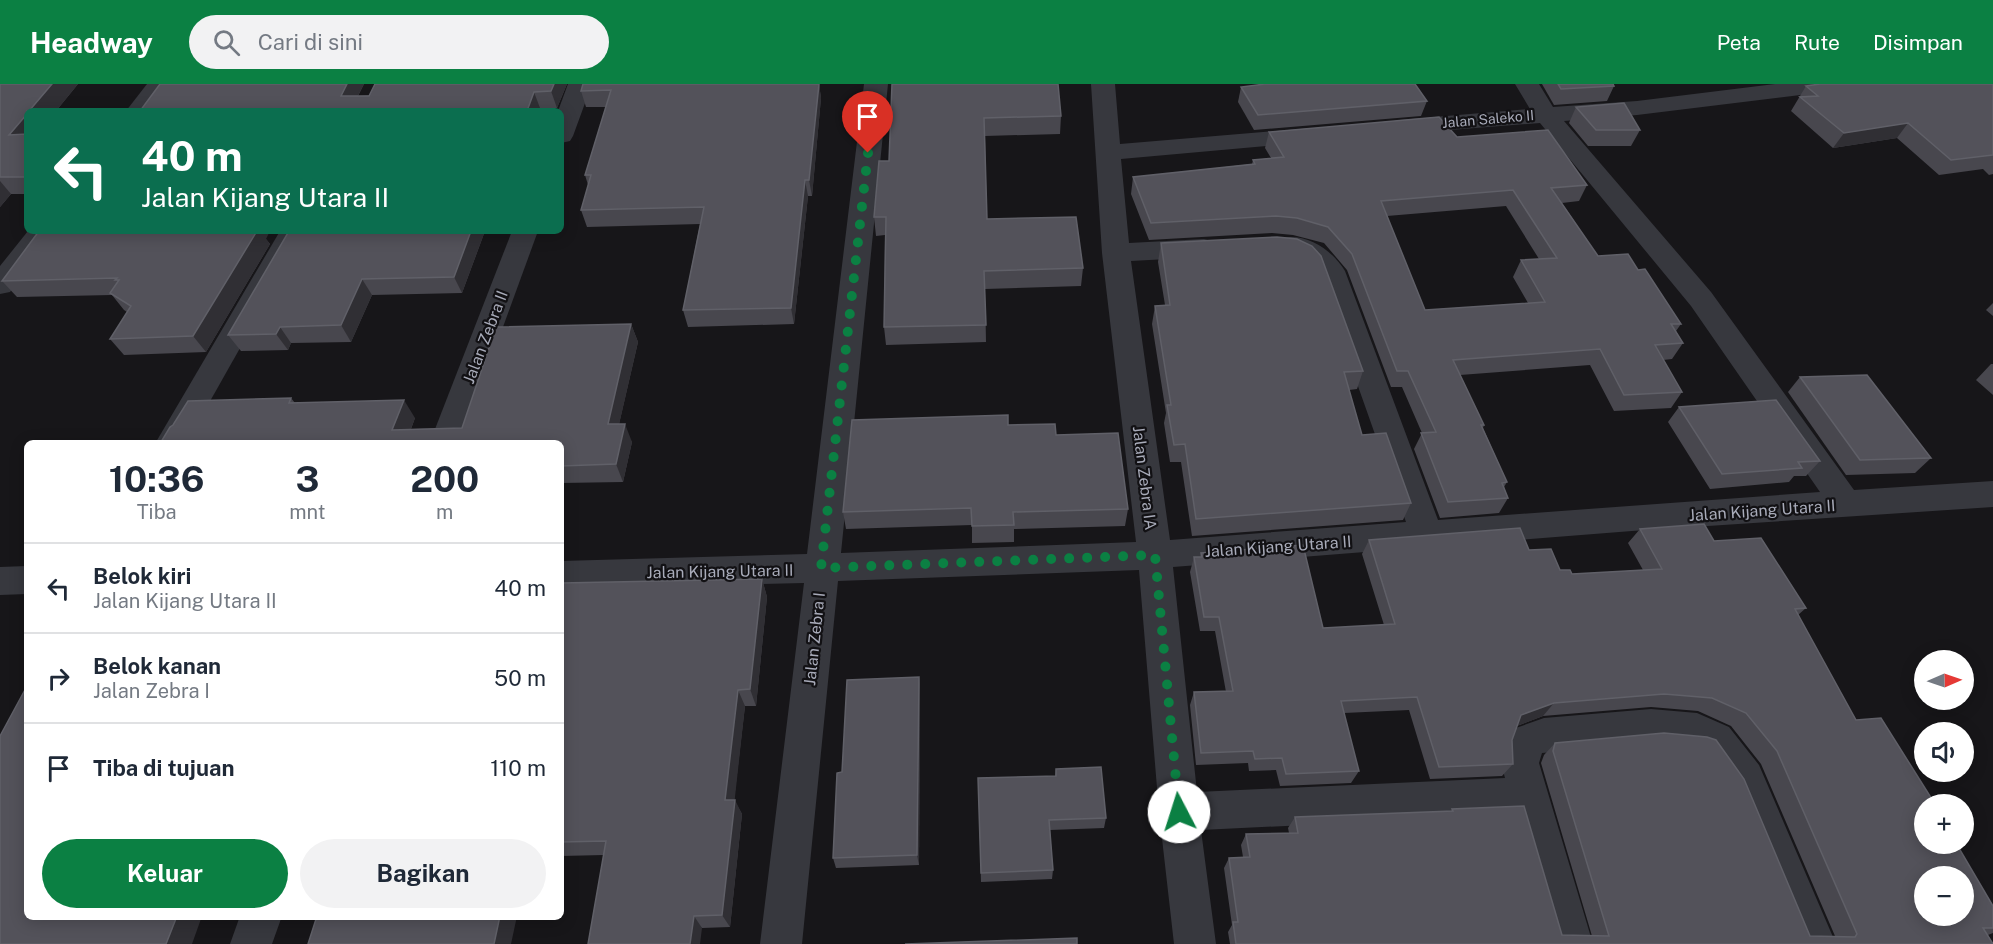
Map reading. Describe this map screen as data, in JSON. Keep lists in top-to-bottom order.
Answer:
{
  "streets": {
    "street": [
      "Jalan Saleko II",
      "Jalan Zebra II",
      "Jalan Zebra IA",
      "Jalan Kijang Utara II",
      "Jalan Zebra I"
    ]
  },
  "crossings": [
    ["Jalan Zebra IA", "Jalan Kijang Utara II"],
    ["Jalan Kijang Utara II", "Jalan Zebra I"]
  ],
  "north": "right",
  "page": {
    "header": "Headway",
    "search": "Cari di sini",
    "nav": ["Peta", "Rute", "Disimpan"],
    "turn": ["40 m", "Jalan Kijang Utara II"],
    "eta": [
      "10:36",
      "Tiba",
      "3",
      "mnt",
      "200",
      "m"
    ],
    "list": [
      {
        "name": "Belok kiri",
        "note": "Jalan Kijang Utara II",
        "value": "40 m"
      },
      {
        "name": "Belok kanan",
        "note": "Jalan Zebra I",
        "value": "50 m"
      },
      {
        "name": "Tiba di tujuan",
        "value": "110 m"
      }
    ],
    "map_buttons": ["+", "−"],
    "buttons": ["Keluar", "Bagikan"]
  }
}
